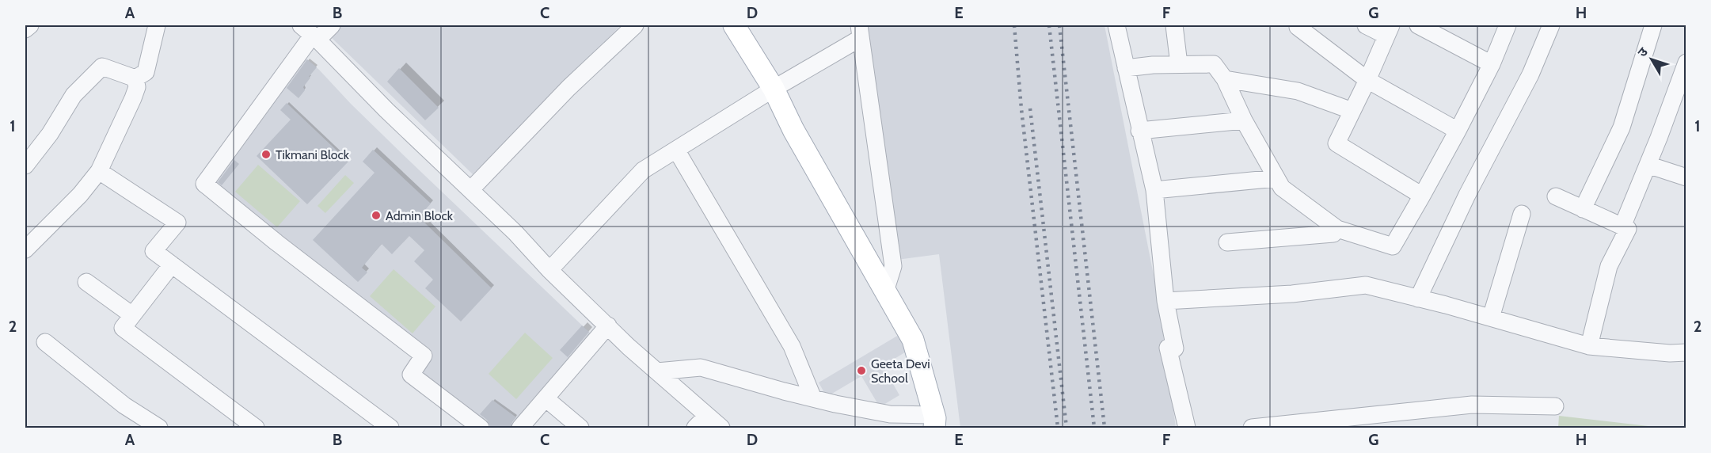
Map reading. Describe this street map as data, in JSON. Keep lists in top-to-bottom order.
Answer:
{
  "places": ["Tikmani Block", "Admin Block", "Geeta Devi School"],
  "north": "top left",
  "grid": {
    "columns": [
      "A",
      "B",
      "C",
      "D",
      "E",
      "F",
      "G",
      "H"
    ],
    "rows": ["1", "2"]
  }
}
